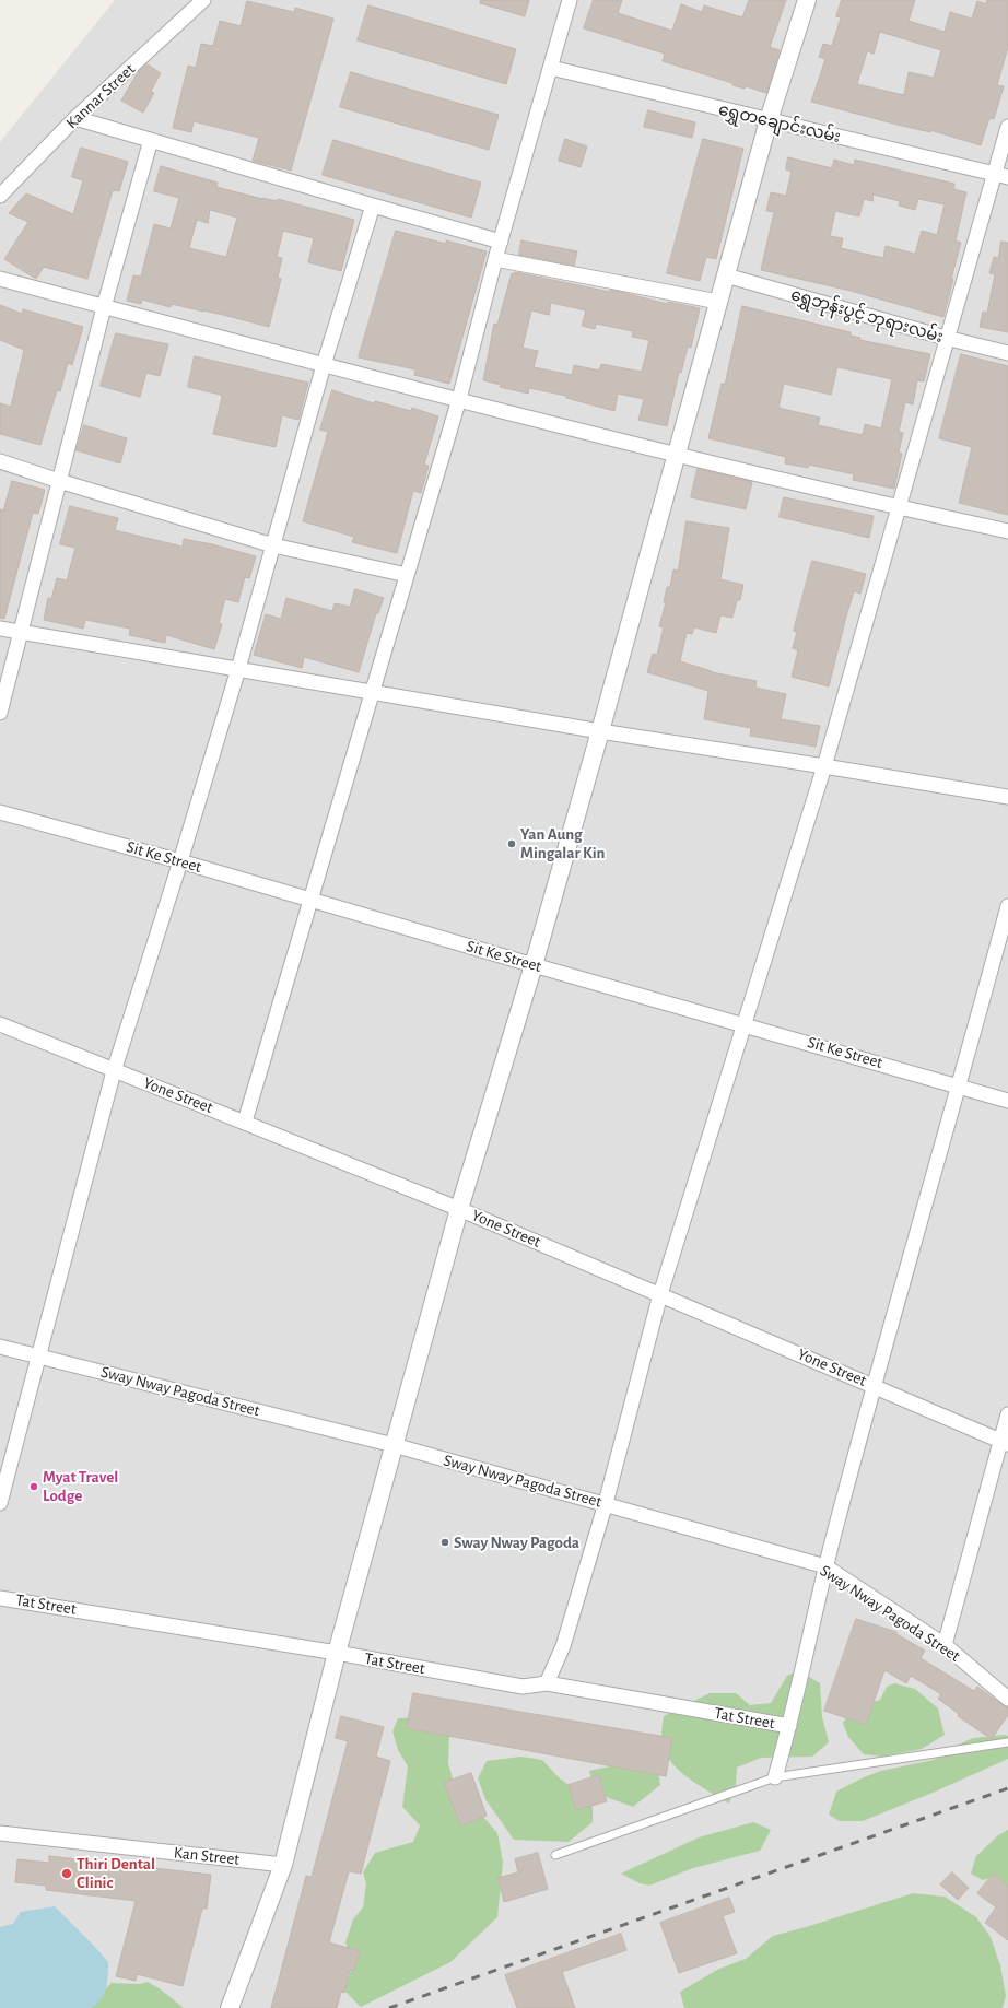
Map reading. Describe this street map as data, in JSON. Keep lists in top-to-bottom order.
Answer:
{
  "streets": {
    "street": [
      "Kannar Street",
      "ရွှေတချောင်းလမ်း",
      "ရွှေဘုန်းပွင့် ဘုရားလမ်း",
      "Sit Ke Street",
      "Yone Street",
      "Sway Nway Pagoda Street",
      "Tat Street",
      "Kan Street"
    ]
  },
  "places": [
    "Yan Aung Mingalar Kin",
    "Myat Travel Lodge",
    "Sway Nway Pagoda",
    "Thiri Dental Clinic"
  ]
}
